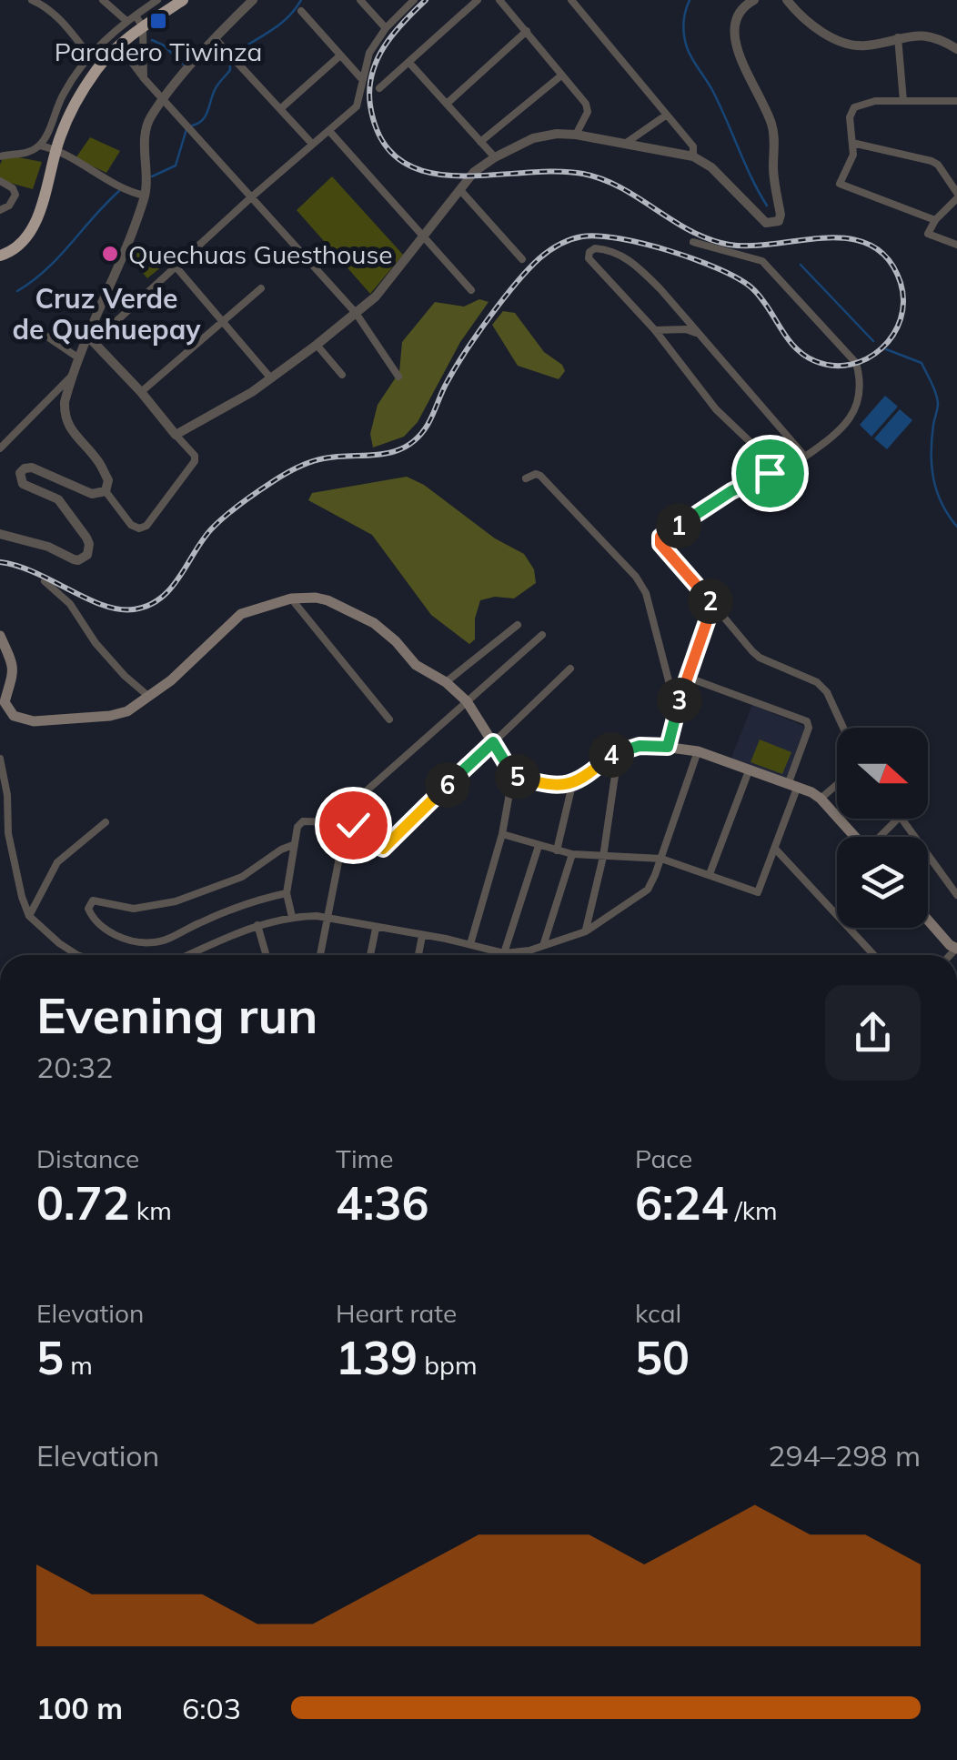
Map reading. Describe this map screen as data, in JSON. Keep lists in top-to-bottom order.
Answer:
{
  "districts": ["Cruz Verde de Quehuepay"],
  "places": {
    "transit": ["Paradero Tiwinza"],
    "other": ["Quechuas Guesthouse"]
  },
  "north": "right",
  "page": {
    "pins": [
      "1",
      "2",
      "3",
      "4",
      "5",
      "6"
    ],
    "heading": ["Evening run", "20:32"],
    "stats": [
      ["Distance", "0.72 km"],
      ["Time", "4:36"],
      ["Pace", "6:24 /km"],
      ["Elevation", "5 m"],
      ["Heart rate", "139 bpm"],
      ["kcal", "50"]
    ],
    "chart": ["Elevation", "294–298 m"],
    "list": [
      {
        "name": "100 m",
        "note": "6:03"
      }
    ]
  }
}
